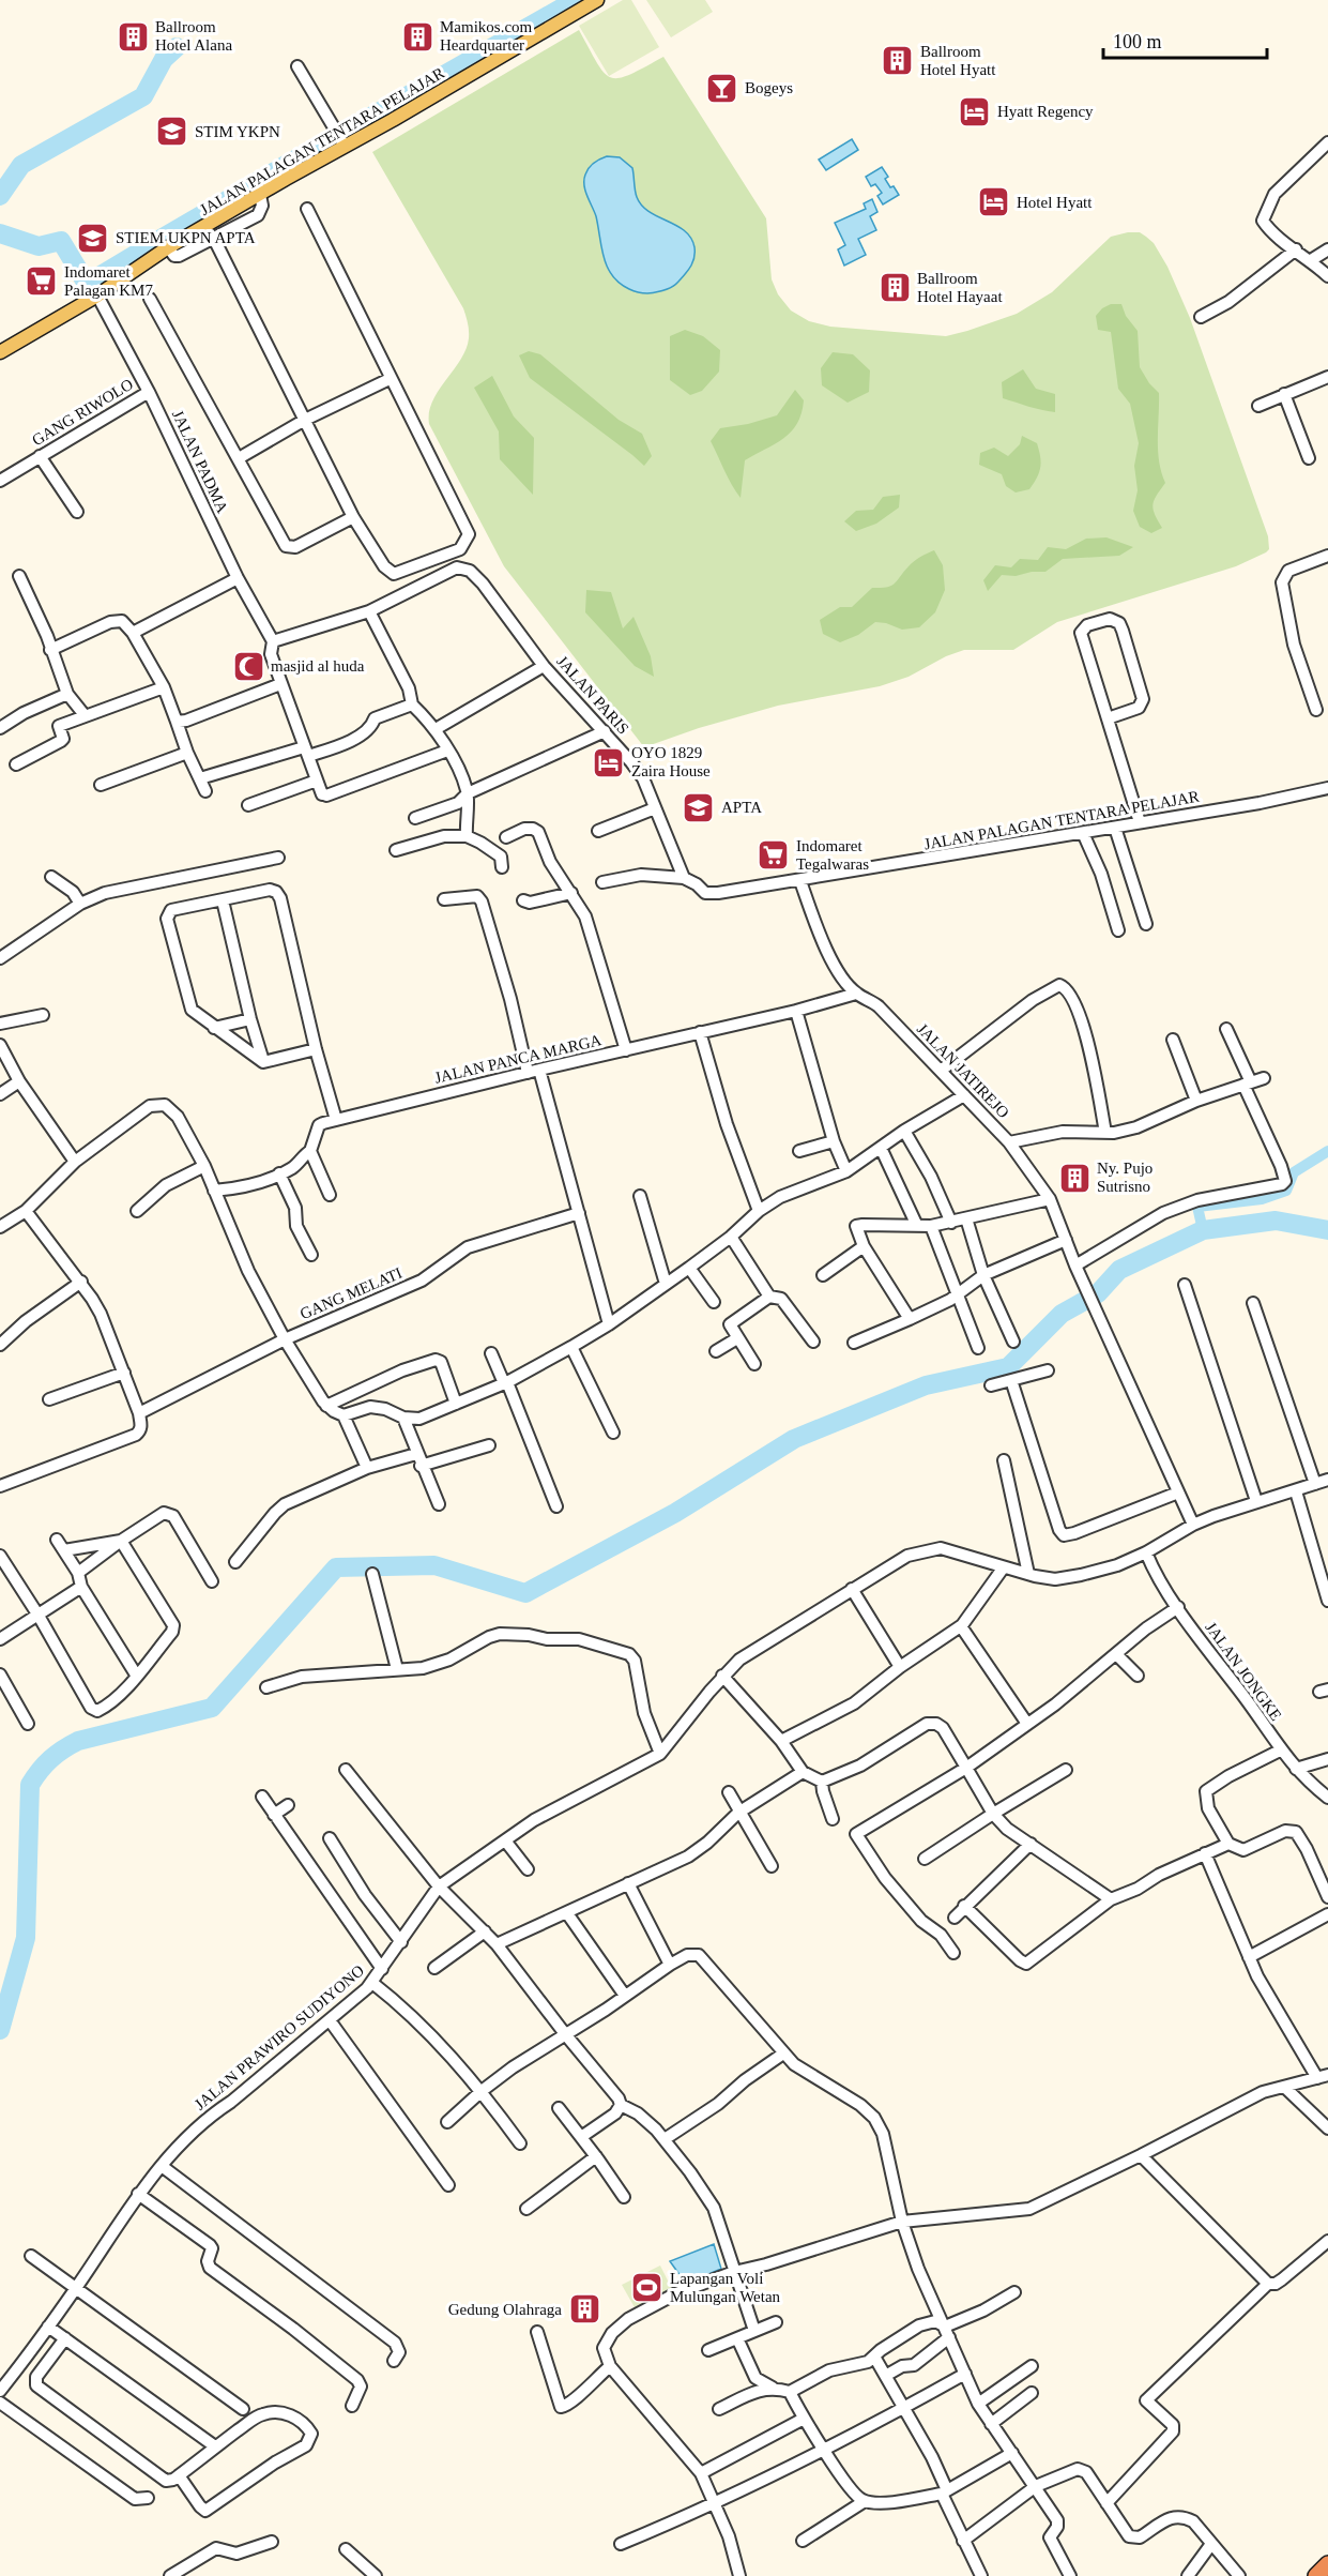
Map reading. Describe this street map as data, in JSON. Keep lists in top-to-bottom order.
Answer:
{
  "streets": {
    "main road": ["JALAN PALAGAN TENTARA PELAJAR"],
    "street": [
      "GANG RIWOLO",
      "JALAN PADMA",
      "JALAN PARIS",
      "JALAN PANCA MARGA",
      "JALAN JATIREJO",
      "GANG MELATI",
      "JALAN JONGKE",
      "JALAN PRAWIRO SUDIYONO"
    ]
  },
  "crossings": [
    ["JALAN PALAGAN TENTARA PELAJAR", "JALAN PADMA"],
    ["JALAN PALAGAN TENTARA PELAJAR", "JALAN JATIREJO"],
    ["GANG RIWOLO", "JALAN PADMA"],
    ["JALAN PADMA", "JALAN PARIS"],
    ["JALAN PANCA MARGA", "JALAN JATIREJO"],
    ["JALAN JONGKE", "JALAN PRAWIRO SUDIYONO"]
  ],
  "places": {
    "building": [
      "Ballroom Hotel Alana",
      "Mamikos.com Heardquarter",
      "Ballroom Hotel Hyatt",
      "Ballroom Hotel Hayaat",
      "Ny. Pujo Sutrisno",
      "Gedung Olahraga"
    ],
    "bar": ["Bogeys"],
    "hotel": ["Hyatt Regency", "Hotel Hyatt", "OYO 1829 Zaira House"],
    "school or university": ["STIM YKPN", "STIEM UKPN APTA", "APTA"],
    "supermarket": ["Indomaret Palagan KM7", "Indomaret Tegalwaras"],
    "mosque": ["masjid al huda"],
    "sports": ["Lapangan Voli Mulungan Wetan"]
  },
  "scale_bar": "100 m"
}
